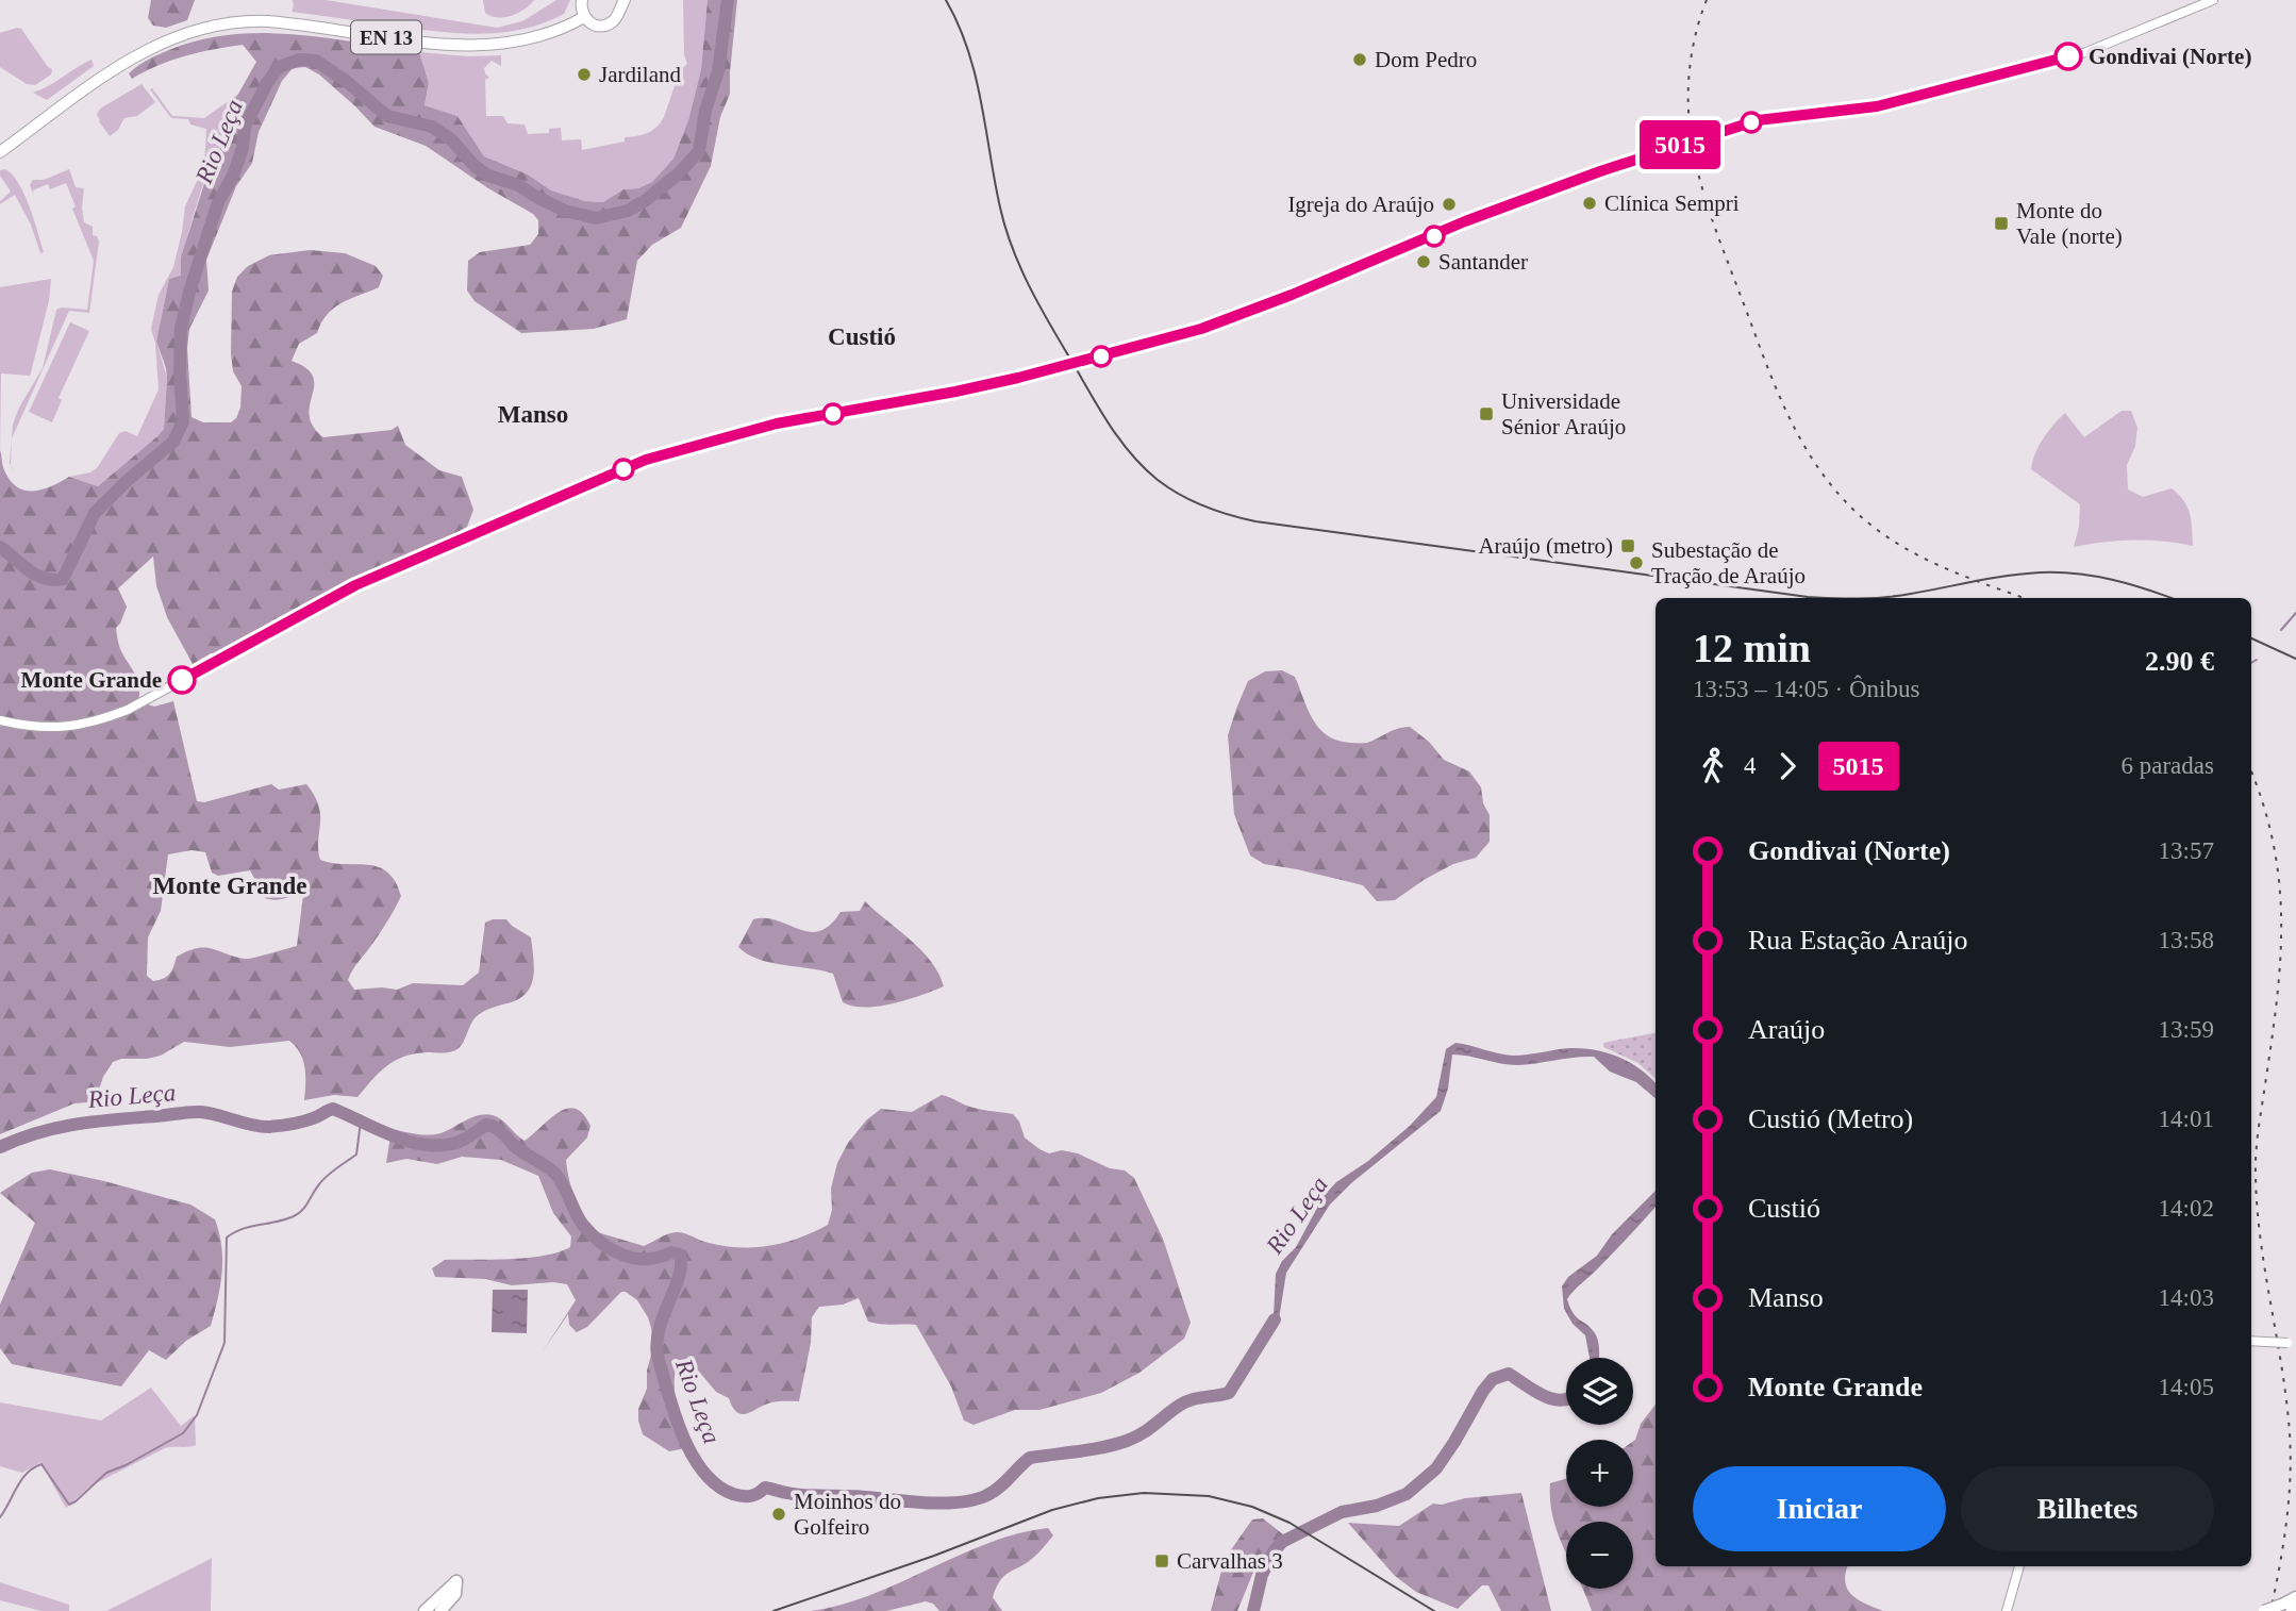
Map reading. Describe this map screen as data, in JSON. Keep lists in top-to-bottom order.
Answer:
{
  "streets": {
    "main road": ["EN 13"]
  },
  "districts": ["Custió", "Manso", "Monte Grande"],
  "water": ["Rio Leça"],
  "places": {
    "other": [
      "Gondivai (Norte)",
      "Dom Pedro",
      "Jardiland",
      "Clínica Sempri",
      "Igreja do Araújo",
      "Santander",
      "Subestação de Tração de Araújo",
      "Monte Grande",
      "Moinhos do Golfeiro"
    ],
    "transit": [
      "Monte do Vale (norte)",
      "Universidade Sénior Araújo",
      "Araújo (metro)",
      "Carvalhas 3"
    ]
  },
  "lines": ["bus line 5015"],
  "page": {
    "on_map": "5015",
    "heading": ["12 min", "13:53 – 14:05 · Ônibus", "2.90 €"],
    "legs": ["4", "5015", "6 paradas"],
    "list": [
      {
        "name": "Gondivai (Norte)",
        "value": "13:57"
      },
      {
        "name": "Rua Estação Araújo",
        "value": "13:58"
      },
      {
        "name": "Araújo",
        "value": "13:59"
      },
      {
        "name": "Custió (Metro)",
        "value": "14:01"
      },
      {
        "name": "Custió",
        "value": "14:02"
      },
      {
        "name": "Manso",
        "value": "14:03"
      },
      {
        "name": "Monte Grande",
        "value": "14:05"
      }
    ],
    "map_buttons": ["+", "−"],
    "buttons": ["Iniciar", "Bilhetes"]
  }
}
